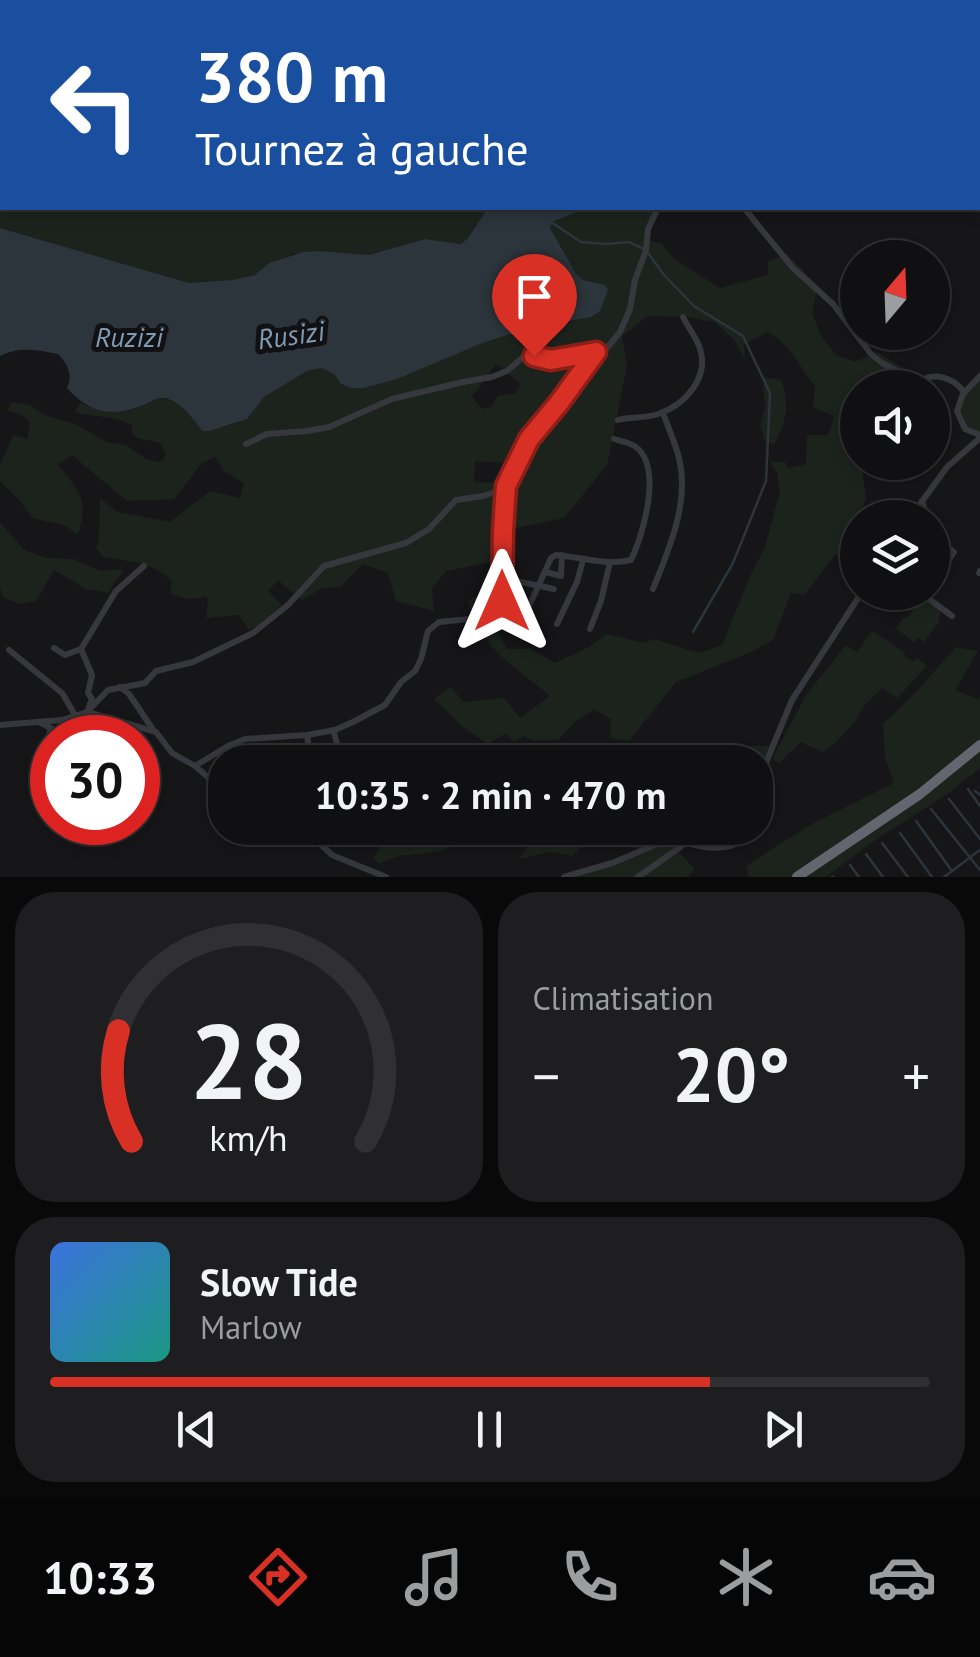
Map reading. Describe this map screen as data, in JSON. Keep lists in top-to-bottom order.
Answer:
{
  "water": ["Rusizi", "Ruzizi"],
  "north": "top",
  "page": {
    "turn": ["380 m", "Tournez à gauche"],
    "limit": "30",
    "trip": "10:35 · 2 min · 470 m",
    "tile": "Climatisation",
    "heat": ["−", "20°", "+"],
    "song": ["Slow Tide", "Marlow"],
    "tabs": "10:33",
    "gauge": ["28", "km/h"]
  }
}
